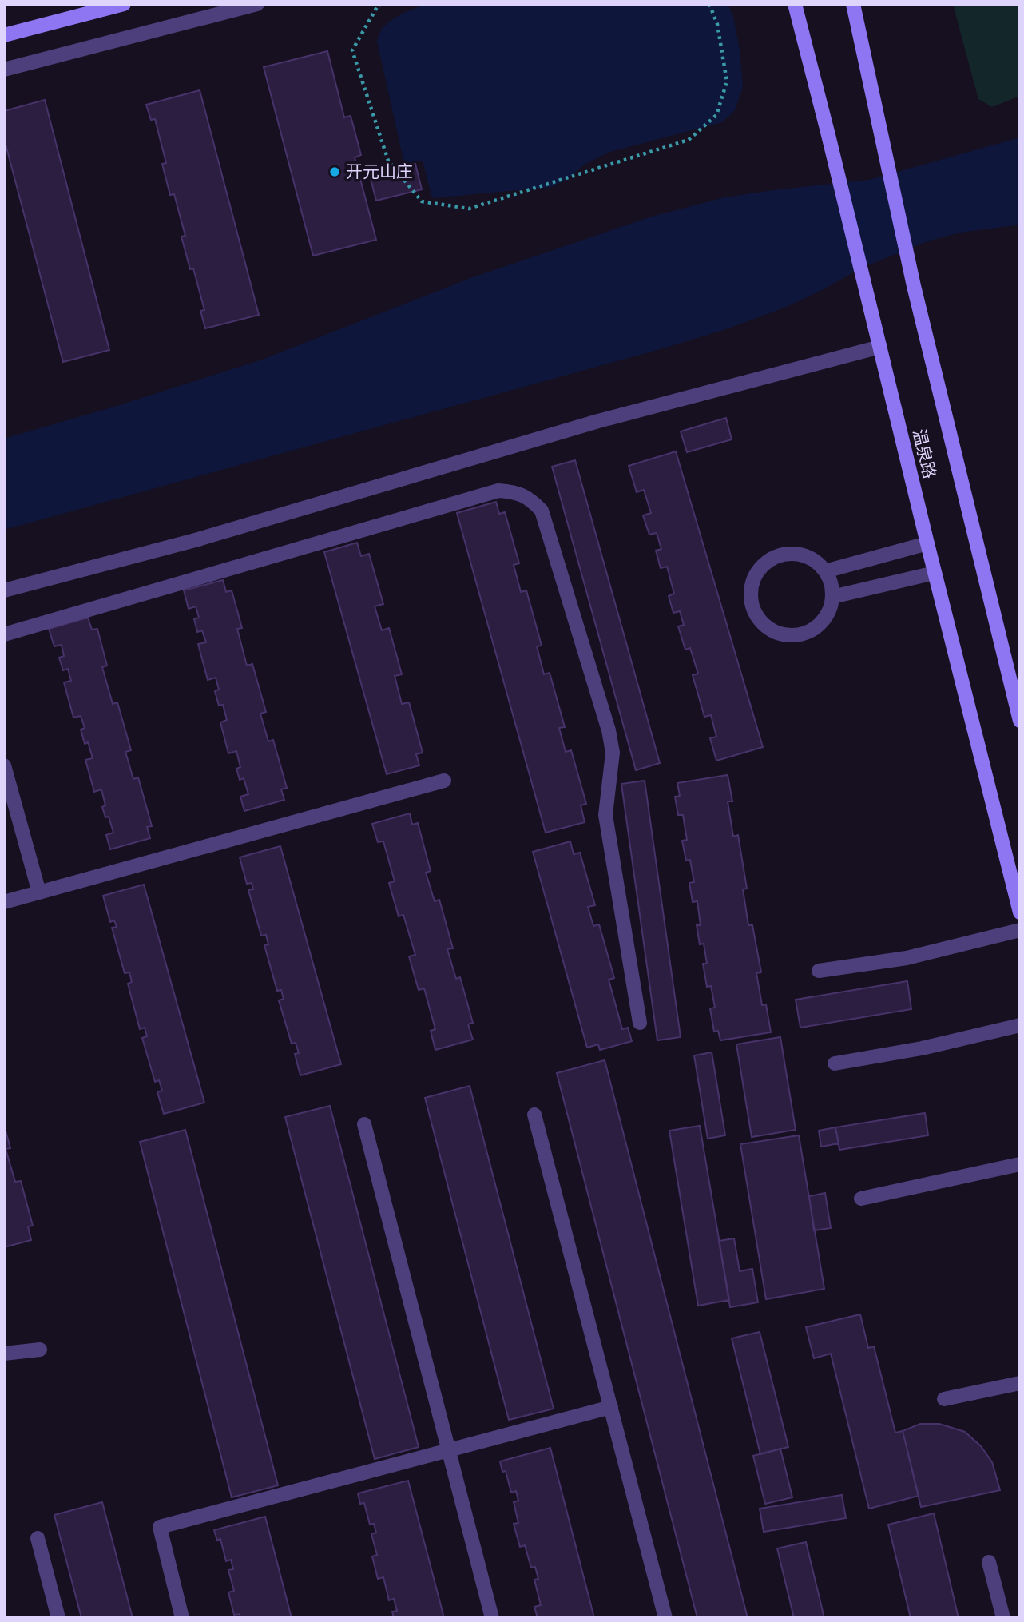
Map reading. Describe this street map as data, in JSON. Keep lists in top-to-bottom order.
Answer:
{
  "streets": {
    "main road": ["温泉路"]
  },
  "places": ["开元山庄"]
}
